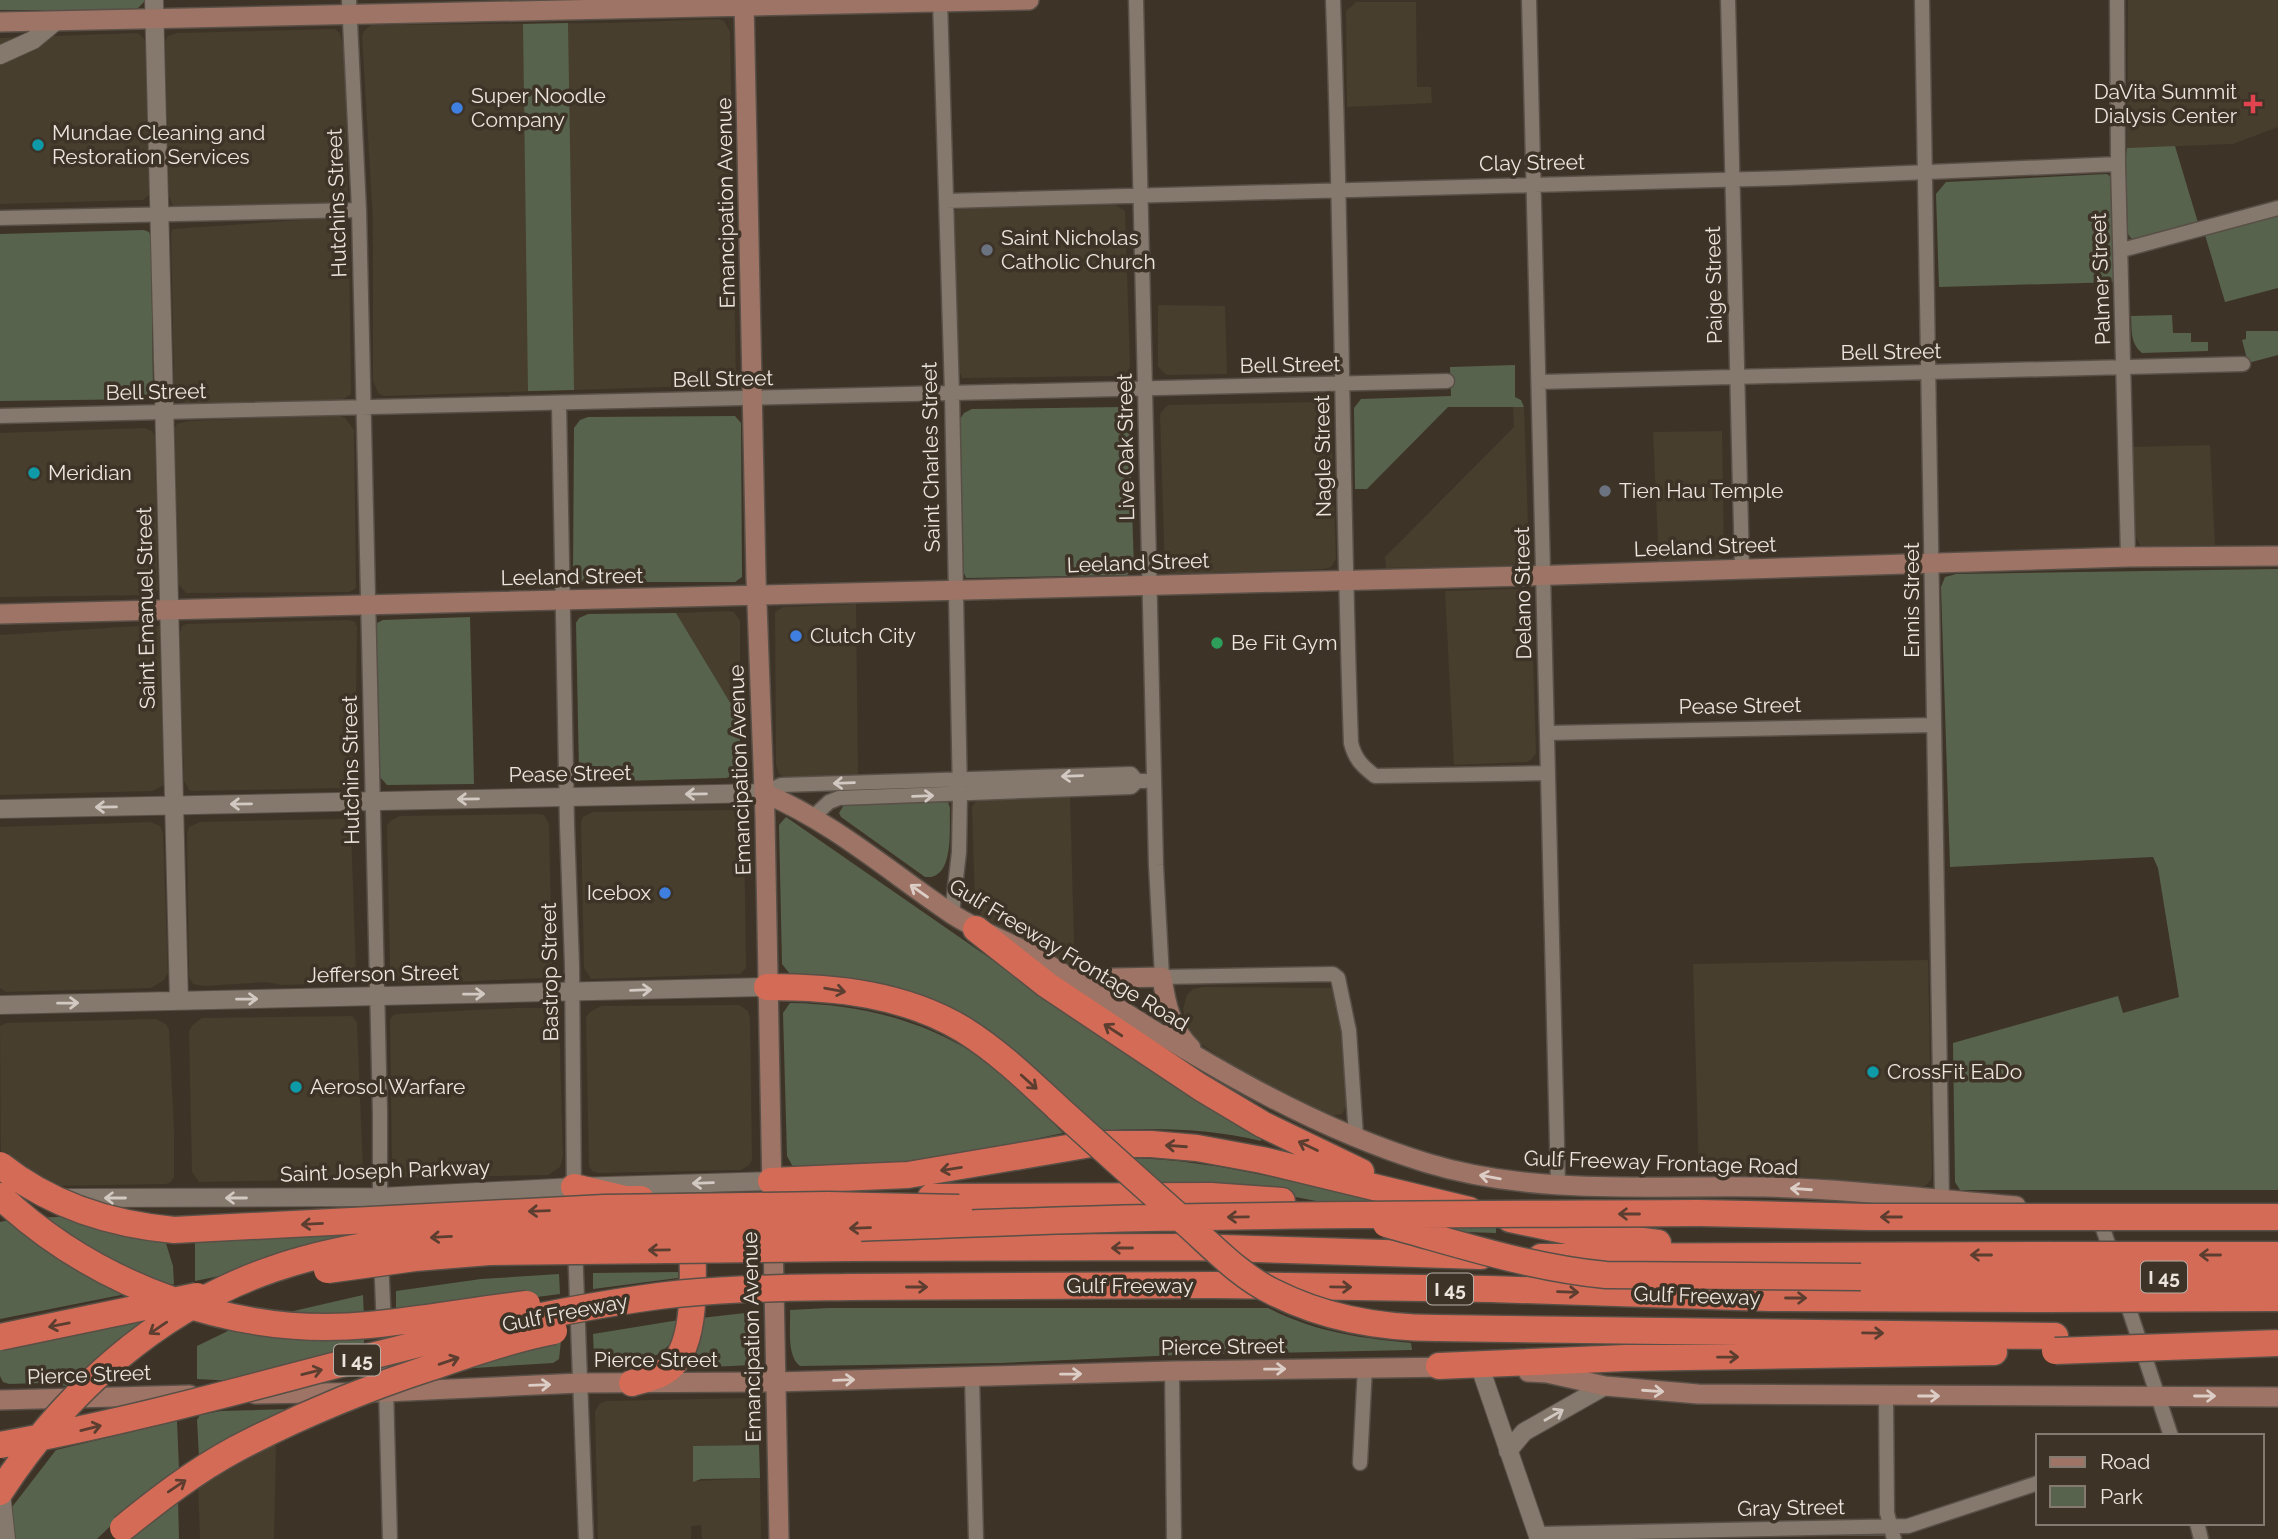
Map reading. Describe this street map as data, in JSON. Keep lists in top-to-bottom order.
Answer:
{
  "streets": {
    "highway": ["I 45", "Gulf Freeway"],
    "main road": [
      "Emancipation Avenue",
      "Leeland Street",
      "Gulf Freeway Frontage Road",
      "Pierce Street"
    ],
    "street": [
      "Clay Street",
      "Hutchins Street",
      "Palmer Street",
      "Paige Street",
      "Bell Street",
      "Live Oak Street",
      "Nagle Street",
      "Saint Charles Street",
      "Delano Street",
      "Ennis Street",
      "Saint Emanuel Street",
      "Pease Street",
      "Bastrop Street",
      "Jefferson Street",
      "Saint Joseph Parkway",
      "Gray Street"
    ]
  },
  "crossings": [
    ["Clay Street", "Palmer Street"],
    ["Clay Street", "Paige Street"],
    ["Clay Street", "Live Oak Street"],
    ["Clay Street", "Nagle Street"],
    ["Clay Street", "Saint Charles Street"],
    ["Clay Street", "Delano Street"],
    ["Clay Street", "Ennis Street"],
    ["Hutchins Street", "Bell Street"],
    ["Hutchins Street", "Leeland Street"],
    ["Hutchins Street", "Pease Street"],
    ["Hutchins Street", "Jefferson Street"],
    ["Hutchins Street", "Saint Joseph Parkway"],
    ["Hutchins Street", "Pierce Street"],
    ["Emancipation Avenue", "Bell Street"],
    ["Emancipation Avenue", "Leeland Street"],
    ["Emancipation Avenue", "Pease Street"],
    ["Emancipation Avenue", "Gulf Freeway Frontage Road"],
    ["Emancipation Avenue", "Jefferson Street"],
    ["Emancipation Avenue", "Saint Joseph Parkway"],
    ["Emancipation Avenue", "Gulf Freeway"],
    ["Emancipation Avenue", "Pierce Street"],
    ["Palmer Street", "Bell Street"],
    ["Palmer Street", "Leeland Street"],
    ["Paige Street", "Bell Street"],
    ["Paige Street", "Leeland Street"],
    ["Bell Street", "Live Oak Street"],
    ["Bell Street", "Nagle Street"],
    ["Bell Street", "Saint Charles Street"],
    ["Bell Street", "Delano Street"],
    ["Bell Street", "Ennis Street"],
    ["Bell Street", "Saint Emanuel Street"],
    ["Bell Street", "Bastrop Street"],
    ["Live Oak Street", "Leeland Street"],
    ["Live Oak Street", "Pease Street"],
    ["Nagle Street", "Leeland Street"],
    ["Nagle Street", "Delano Street"],
    ["Saint Charles Street", "Leeland Street"],
    ["Saint Charles Street", "Pease Street"],
    ["Saint Charles Street", "Gulf Freeway Frontage Road"],
    ["Leeland Street", "Delano Street"],
    ["Leeland Street", "Ennis Street"],
    ["Leeland Street", "Saint Emanuel Street"],
    ["Leeland Street", "Bastrop Street"],
    ["Delano Street", "Pease Street"],
    ["Delano Street", "Gulf Freeway Frontage Road"],
    ["Ennis Street", "Pease Street"],
    ["Ennis Street", "Gulf Freeway Frontage Road"],
    ["Saint Emanuel Street", "Pease Street"],
    ["Saint Emanuel Street", "Jefferson Street"],
    ["Pease Street", "Gulf Freeway Frontage Road"],
    ["Pease Street", "Bastrop Street"],
    ["Bastrop Street", "Jefferson Street"],
    ["Bastrop Street", "Saint Joseph Parkway"],
    ["Bastrop Street", "Pierce Street"],
    ["Saint Joseph Parkway", "Gulf Freeway"]
  ],
  "one_way": [
    "Gulf Freeway Frontage Road",
    "Jefferson Street",
    "Saint Joseph Parkway",
    "Pierce Street"
  ],
  "places": {
    "health": ["DaVita Summit Dialysis Center"],
    "other": [
      "Super Noodle Company",
      "Mundae Cleaning and Restoration Services",
      "Saint Nicholas Catholic Church",
      "Meridian",
      "Tien Hau Temple",
      "Clutch City",
      "Be Fit Gym",
      "Icebox",
      "CrossFit EaDo",
      "Aerosol Warfare"
    ]
  },
  "legend": ["Road", "Park"]
}
